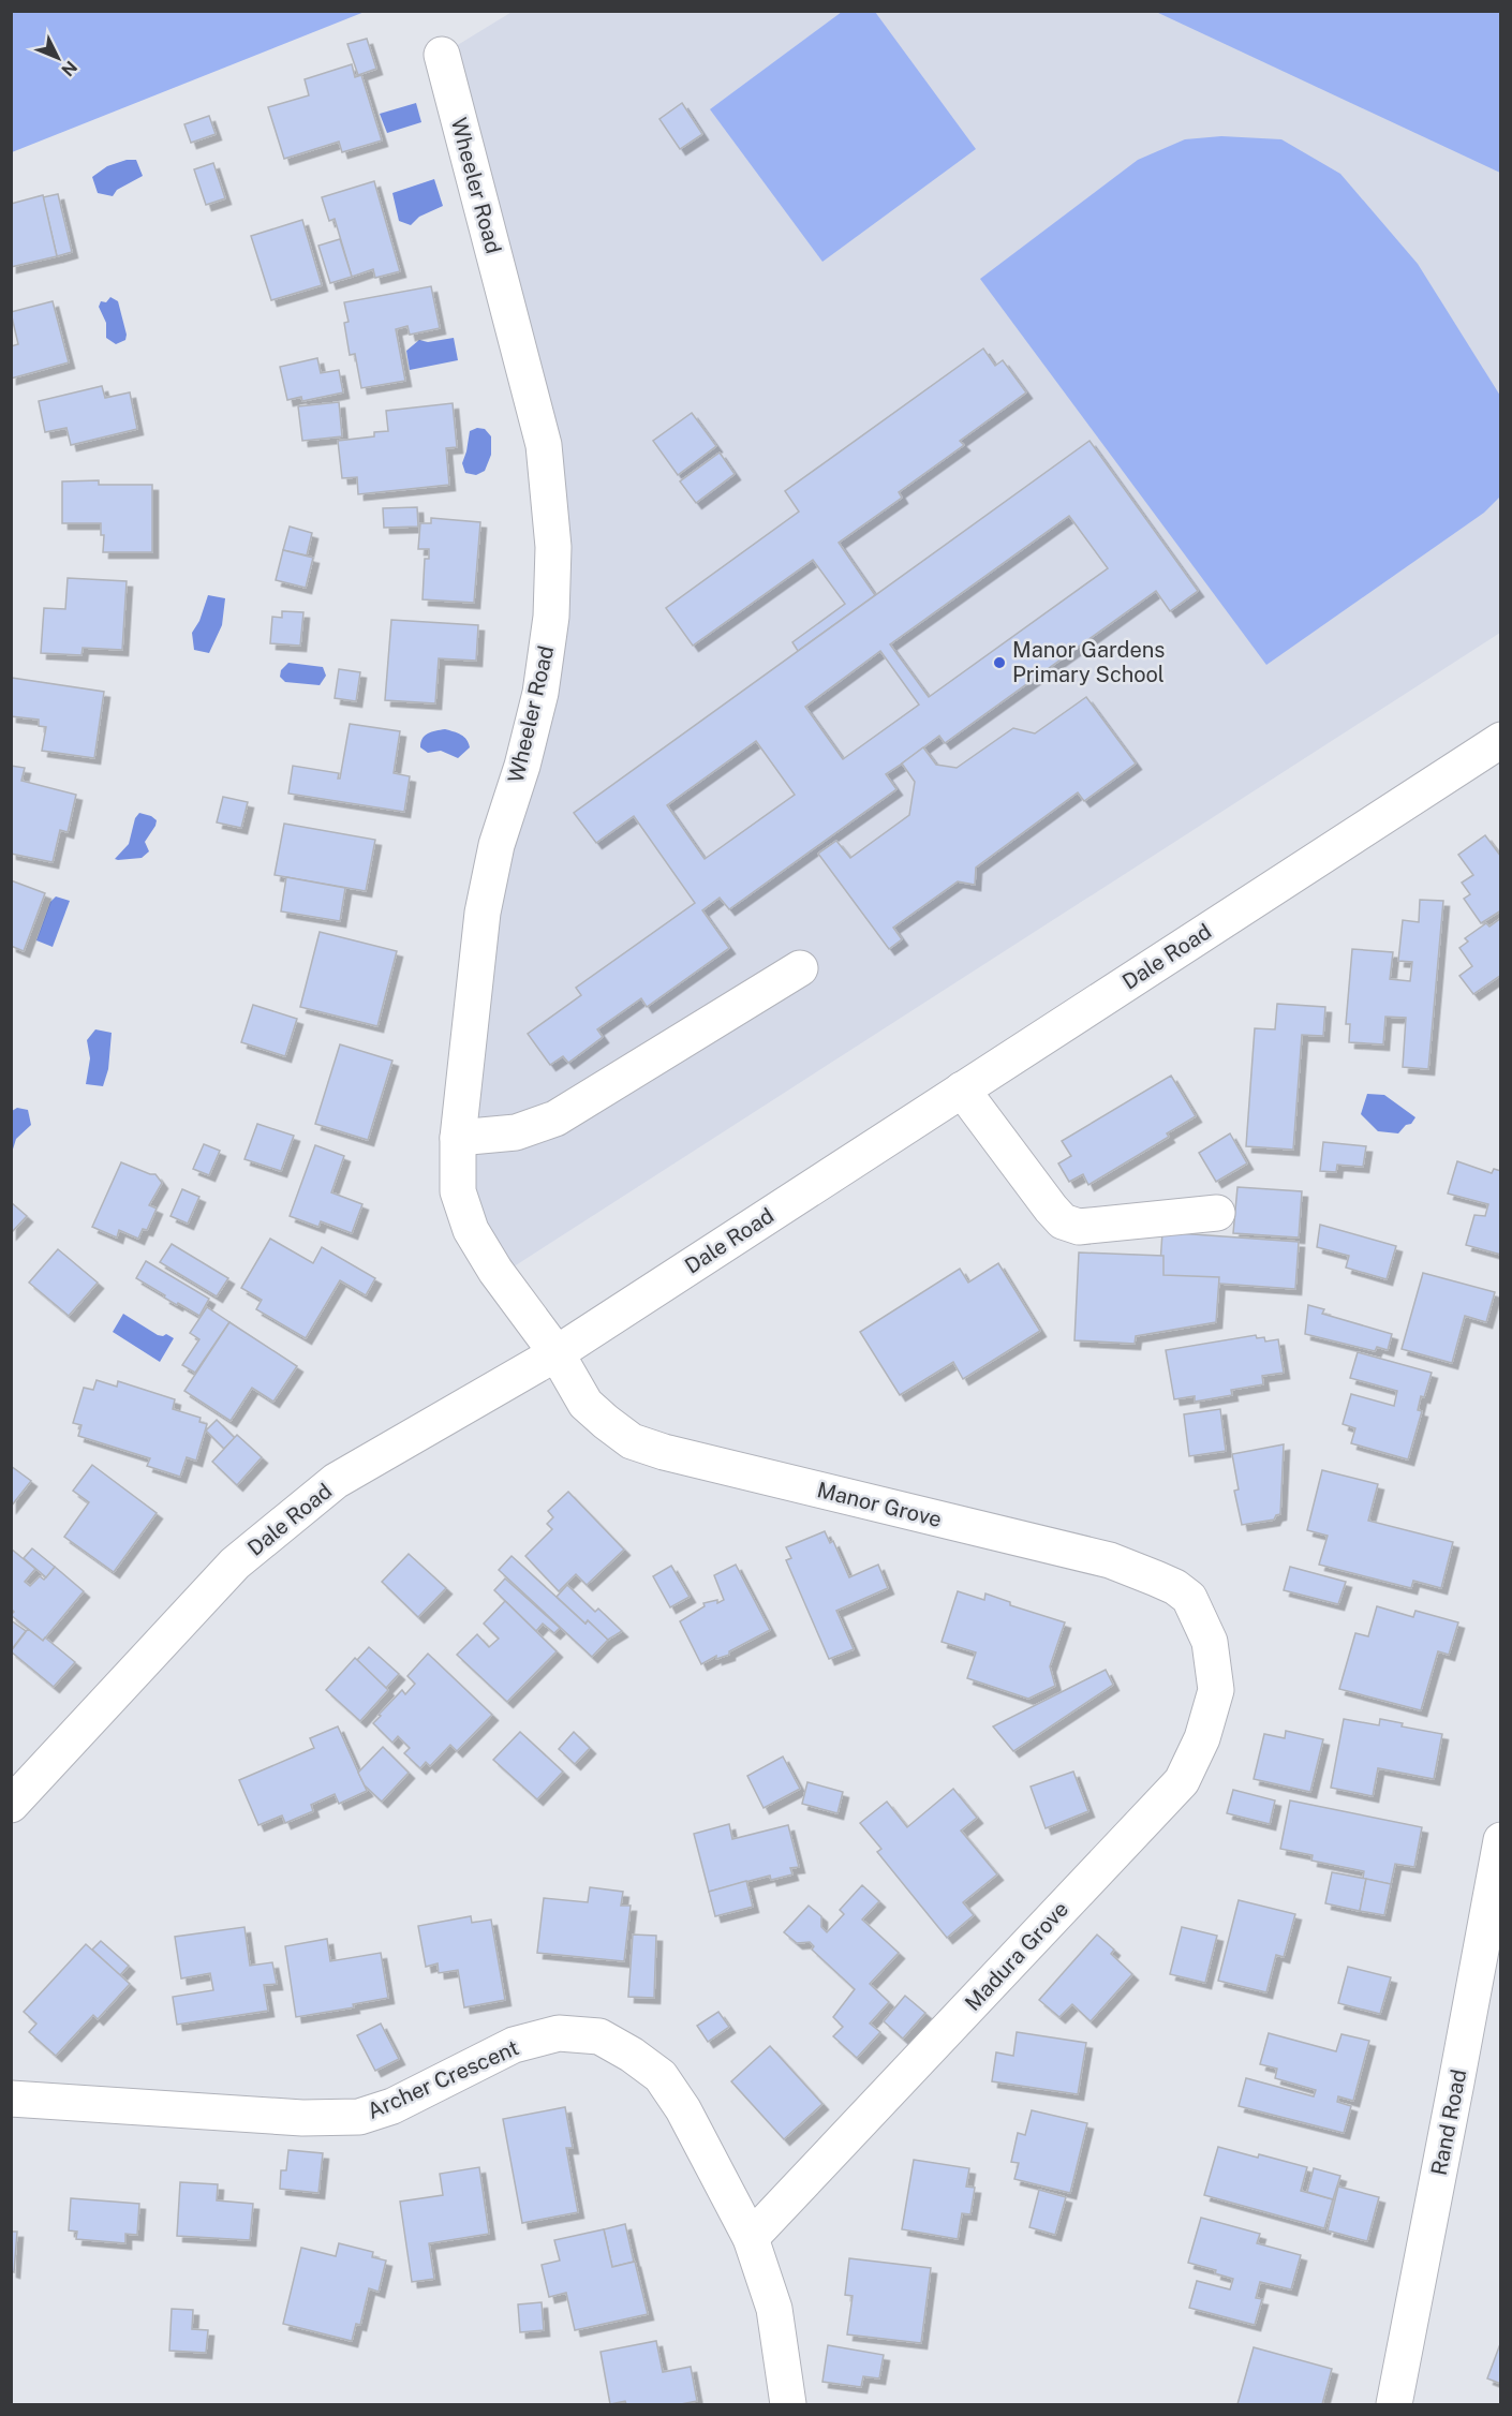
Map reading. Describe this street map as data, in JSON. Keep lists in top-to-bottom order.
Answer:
{
  "streets": {
    "street": [
      "Wheeler Road",
      "Dale Road",
      "Manor Grove",
      "Madura Grove",
      "Archer Crescent",
      "Rand Road"
    ]
  },
  "crossings": [
    ["Wheeler Road", "Dale Road"],
    ["Wheeler Road", "Manor Grove"],
    ["Dale Road", "Manor Grove"],
    ["Manor Grove", "Madura Grove"],
    ["Madura Grove", "Archer Crescent"]
  ],
  "places": ["Manor Gardens Primary School"],
  "north": "bottom right"
}
